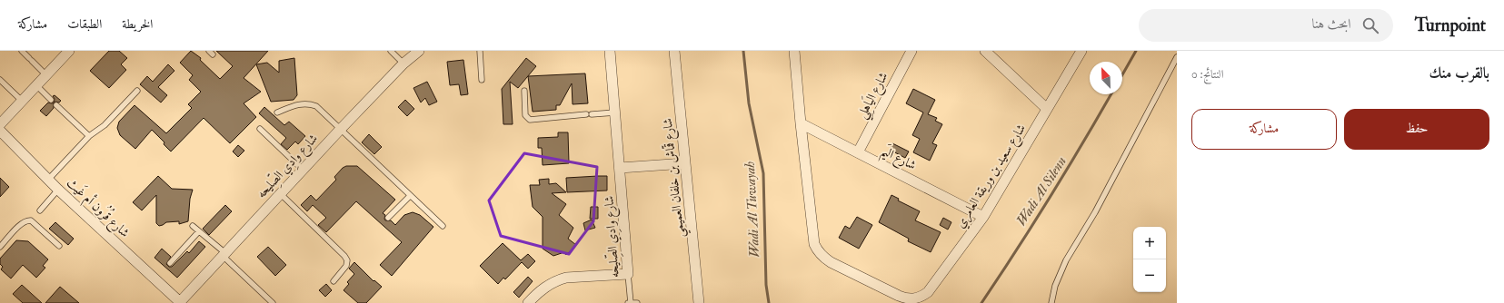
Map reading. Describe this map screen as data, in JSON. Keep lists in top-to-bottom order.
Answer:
{
  "streets": {
    "street": [
      "شارع اليَاهِلِي",
      "شارع اليَم",
      "شارع وادِي الصِّليحه",
      "شارع سعيد بن وريقة العامري",
      "شارع قمّاش بن خلفان العميمي",
      "شارع قُرُون أم غَيث"
    ]
  },
  "crossings": [
    ["شارع اليَاهِلِي", "شارع اليَم"],
    ["شارع اليَم", "شارع سعيد بن وريقة العامري"],
    ["شارع وادِي الصِّليحه", "شارع قُرُون أم غَيث"]
  ],
  "water": ["Wadi Al Silenn", "Wadi Al Tuwayah"],
  "north": "top left",
  "page": {
    "header": "Turnpoint",
    "search": "ابحث هنا",
    "nav": ["الخريطة", "الطبقات", "مشاركة"],
    "heading": ["بالقرب منك", "النتائج: 0"],
    "buttons": ["حفظ", "مشاركة"],
    "map_buttons": ["+", "−"]
  }
}
